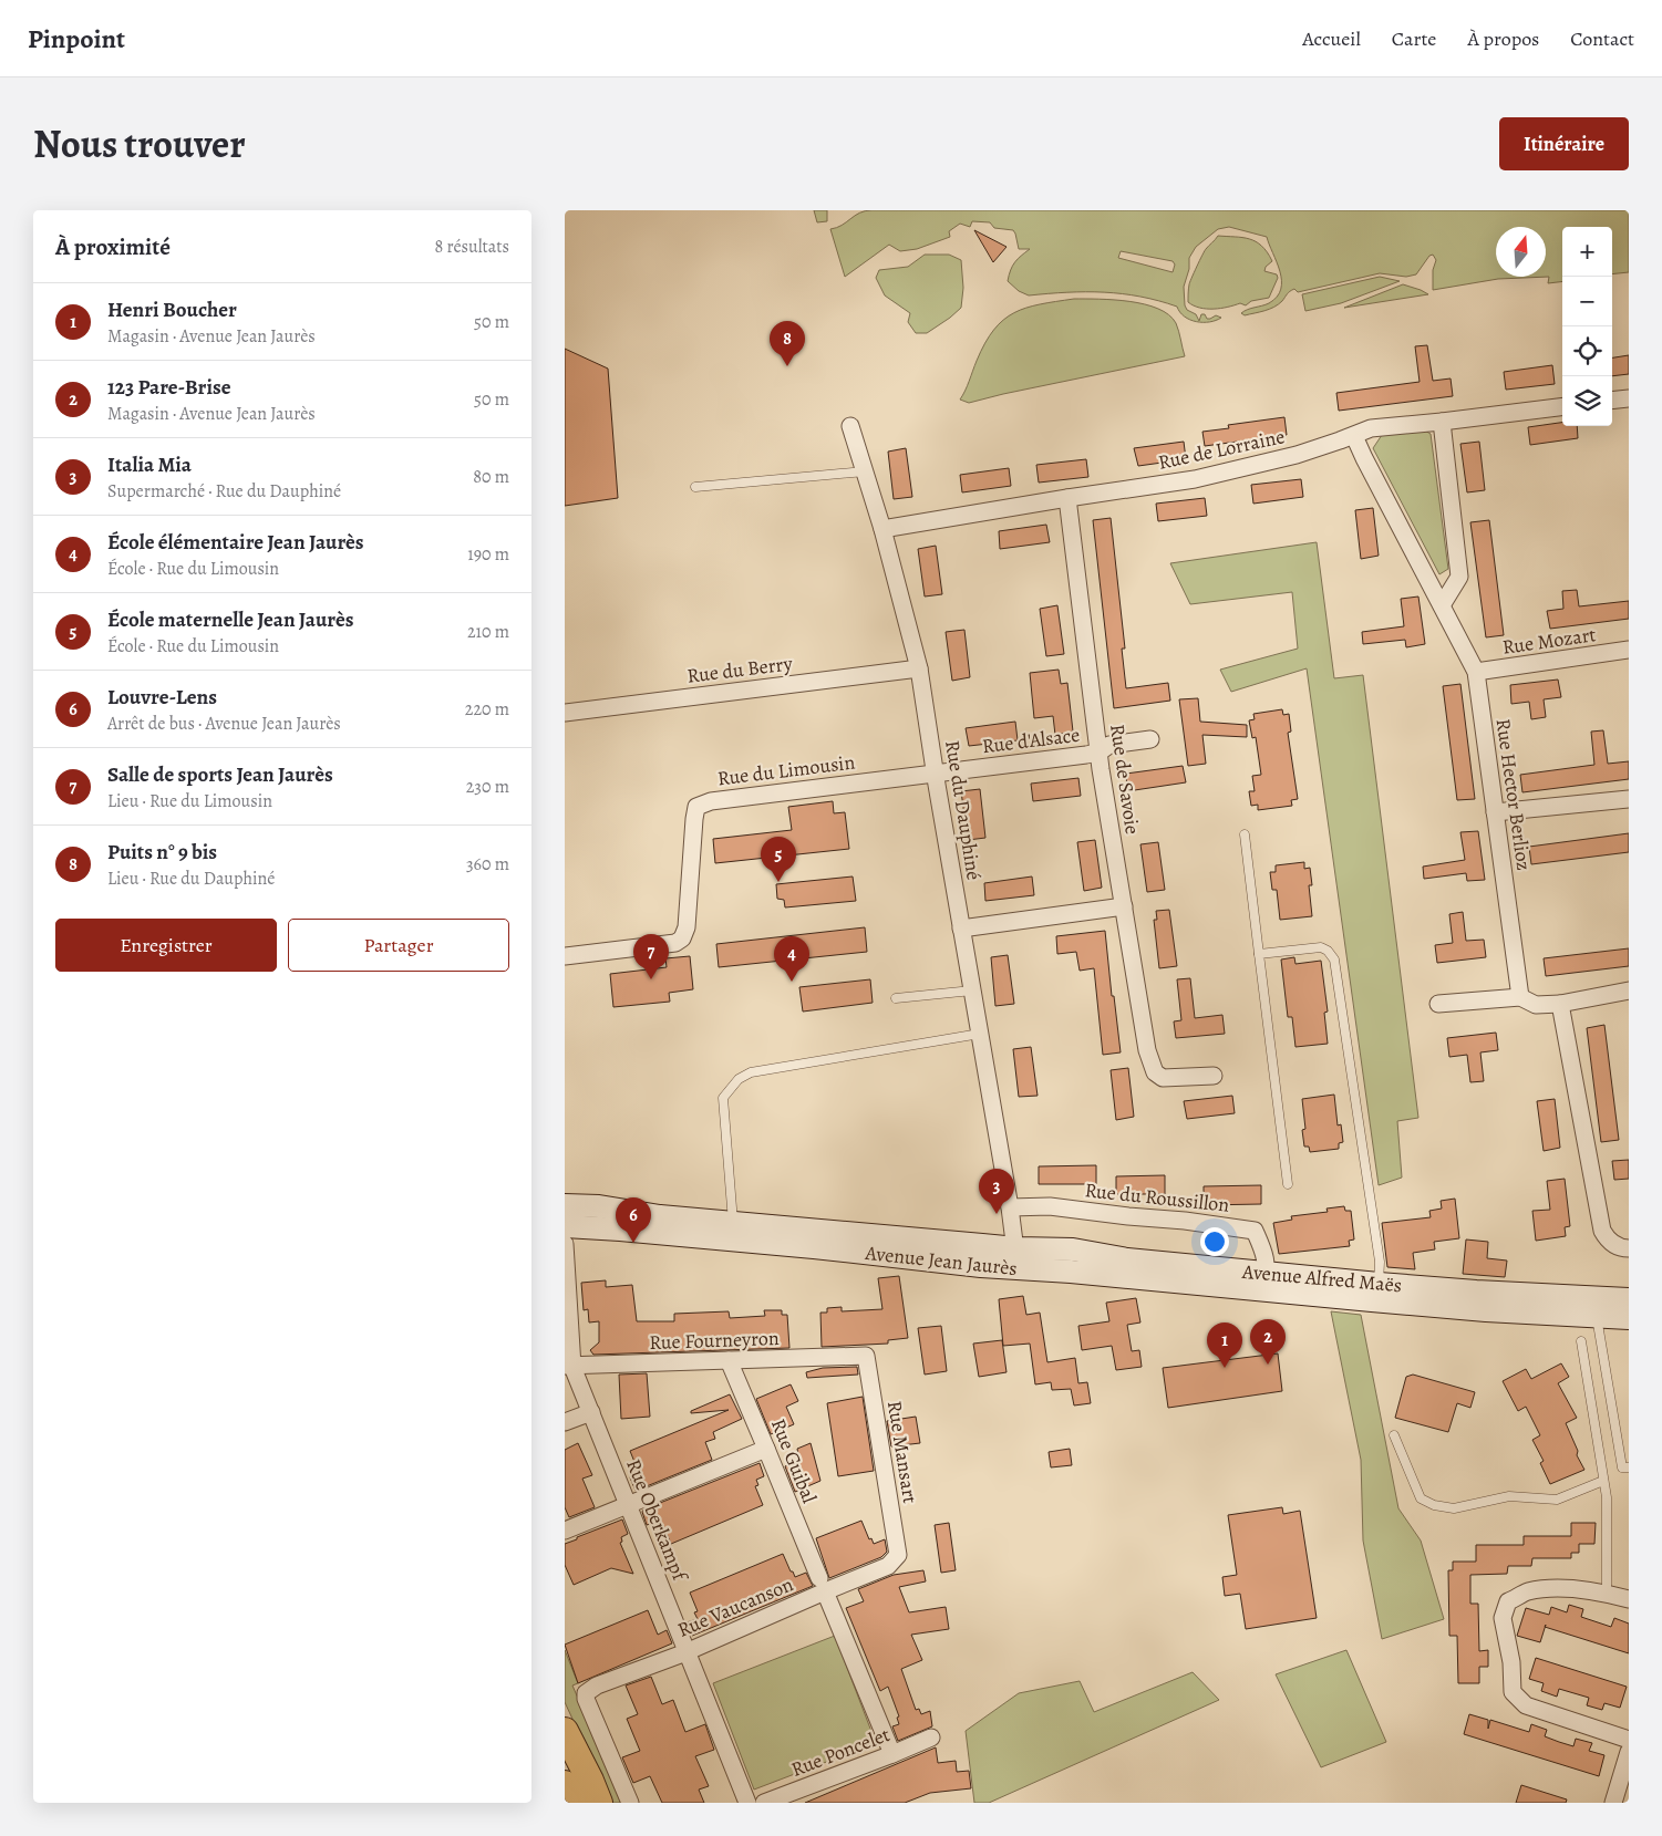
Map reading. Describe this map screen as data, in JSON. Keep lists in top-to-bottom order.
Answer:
{
  "streets": {
    "main road": ["Avenue Jean Jaurès", "Avenue Alfred Maës"],
    "street": [
      "Rue de Lorraine",
      "Rue Mozart",
      "Rue du Berry",
      "Rue d'Alsace",
      "Rue du Limousin",
      "Rue de Savoie",
      "Rue Hector Berlioz",
      "Rue du Dauphiné",
      "Rue du Roussillon",
      "Rue Fourneyron",
      "Rue Mansart",
      "Rue Guibal",
      "Rue Oberkampf",
      "Rue Vaucanson",
      "Rue Poncelet"
    ]
  },
  "crossings": [
    ["Rue de Lorraine", "Rue de Savoie"],
    ["Rue de Lorraine", "Rue Hector Berlioz"],
    ["Rue de Lorraine", "Rue du Dauphiné"],
    ["Rue Mozart", "Rue Hector Berlioz"],
    ["Rue du Berry", "Rue du Dauphiné"],
    ["Rue d'Alsace", "Rue du Limousin"],
    ["Rue d'Alsace", "Rue de Savoie"],
    ["Rue d'Alsace", "Rue du Dauphiné"],
    ["Rue du Limousin", "Rue du Dauphiné"],
    ["Rue du Dauphiné", "Rue du Roussillon"],
    ["Rue du Dauphiné", "Avenue Jean Jaurès"],
    ["Rue du Dauphiné", "Avenue Alfred Maës"],
    ["Rue du Roussillon", "Avenue Jean Jaurès"],
    ["Rue du Roussillon", "Avenue Alfred Maës"],
    ["Avenue Jean Jaurès", "Avenue Alfred Maës"],
    ["Rue Fourneyron", "Rue Mansart"],
    ["Rue Fourneyron", "Rue Guibal"],
    ["Rue Fourneyron", "Rue Oberkampf"],
    ["Rue Mansart", "Rue Vaucanson"],
    ["Rue Guibal", "Rue Vaucanson"],
    ["Rue Guibal", "Rue Poncelet"],
    ["Rue Oberkampf", "Rue Vaucanson"]
  ],
  "north": "top",
  "page": {
    "header": "Pinpoint",
    "nav": [
      "Accueil",
      "Carte",
      "À propos",
      "Contact"
    ],
    "title": "Nous trouver",
    "buttons": [
      "Itinéraire",
      ["Enregistrer", "Partager"]
    ],
    "heading": ["À proximité", "8 résultats"],
    "map_buttons": ["+", "−"],
    "list": [
      {
        "mark": "1",
        "name": "Henri Boucher",
        "note": "Magasin · Avenue Jean Jaurès",
        "value": "50 m"
      },
      {
        "mark": "2",
        "name": "123 Pare-Brise",
        "note": "Magasin · Avenue Jean Jaurès",
        "value": "50 m"
      },
      {
        "mark": "3",
        "name": "Italia Mia",
        "note": "Supermarché · Rue du Dauphiné",
        "value": "80 m"
      },
      {
        "mark": "4",
        "name": "École élémentaire Jean Jaurès",
        "note": "École · Rue du Limousin",
        "value": "190 m"
      },
      {
        "mark": "5",
        "name": "École maternelle Jean Jaurès",
        "note": "École · Rue du Limousin",
        "value": "210 m"
      },
      {
        "mark": "6",
        "name": "Louvre-Lens",
        "note": "Arrêt de bus · Avenue Jean Jaurès",
        "value": "220 m"
      },
      {
        "mark": "7",
        "name": "Salle de sports Jean Jaurès",
        "note": "Lieu · Rue du Limousin",
        "value": "230 m"
      },
      {
        "mark": "8",
        "name": "Puits n° 9 bis",
        "note": "Lieu · Rue du Dauphiné",
        "value": "360 m"
      }
    ],
    "pins": [
      "8",
      "5",
      "7",
      "4",
      "3",
      "6",
      "2",
      "1"
    ]
  }
}
